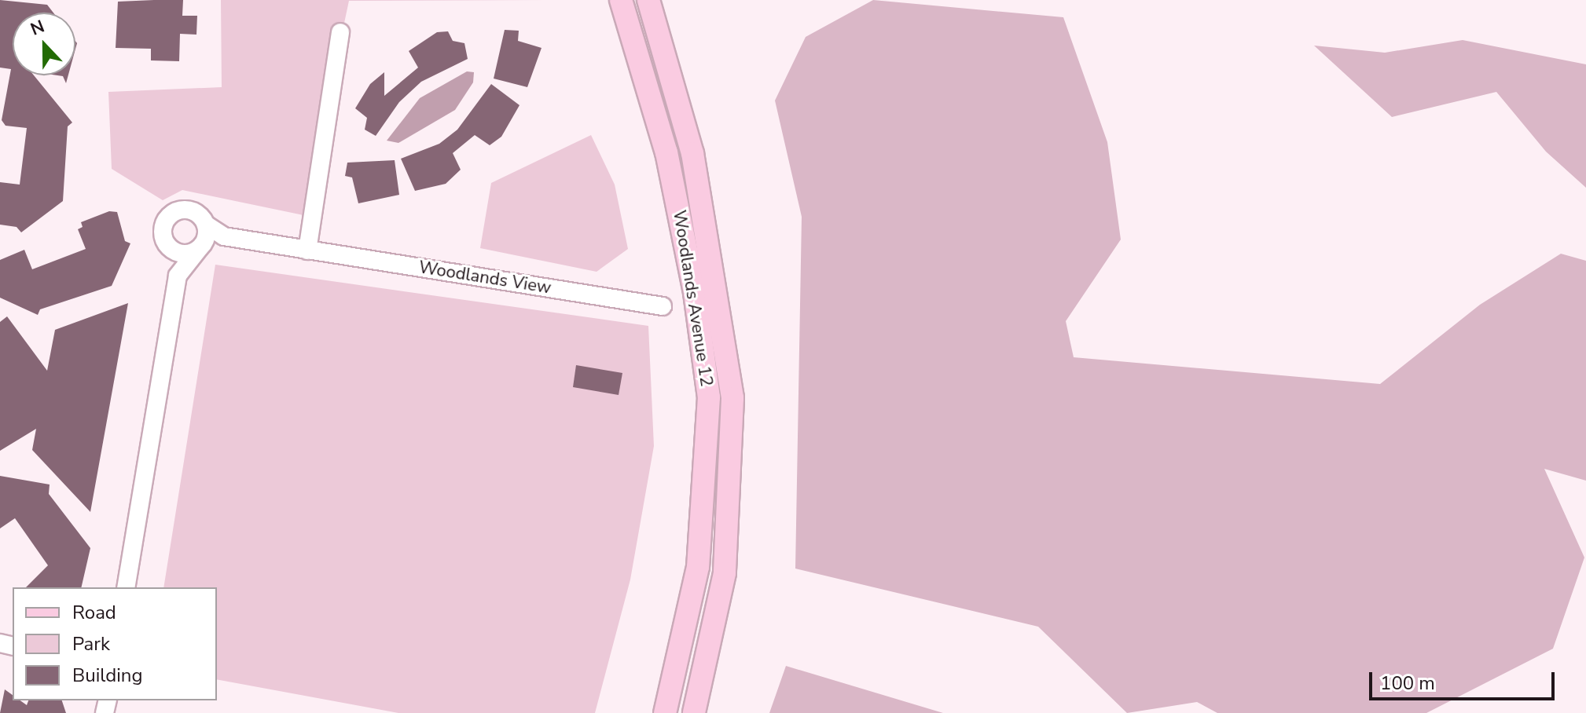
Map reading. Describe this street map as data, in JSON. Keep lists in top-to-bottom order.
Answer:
{
  "streets": {
    "main road": ["Woodlands Avenue 12"],
    "street": ["Woodlands View"]
  },
  "legend": ["Road", "Park", "Building"],
  "scale_bar": "100 m",
  "north": "top"
}
